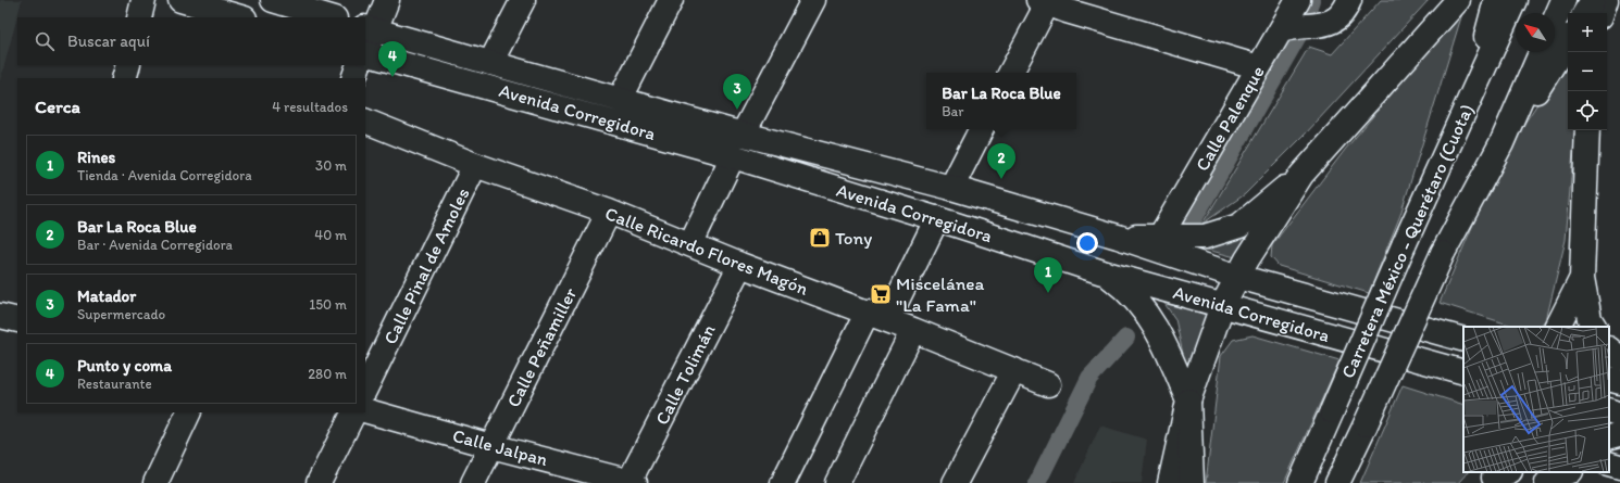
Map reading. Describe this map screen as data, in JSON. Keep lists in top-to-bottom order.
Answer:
{
  "streets": {
    "main road": [
      "Avenida Corregidora",
      "Calle Palenque",
      "Carretera México - Querétaro (Cuota)",
      "Calle Ricardo Flores Magón",
      "Calle Pinal de Amoles",
      "Calle Peñamiller",
      "Calle Tolimán",
      "Calle Jalpan"
    ]
  },
  "crossings": [
    ["Calle Ricardo Flores Magón", "Calle Pinal de Amoles"],
    ["Calle Ricardo Flores Magón", "Calle Peñamiller"],
    ["Calle Ricardo Flores Magón", "Calle Tolimán"],
    ["Calle Peñamiller", "Calle Jalpan"],
    ["Calle Tolimán", "Calle Jalpan"]
  ],
  "places": {
    "shop": ["Tony"],
    "supermarket": ["Miscelánea \"La Fama\""]
  },
  "north": "top left",
  "page": {
    "map_buttons": ["+", "−"],
    "search": "Buscar aquí",
    "pins": [
      "4",
      "3",
      "2",
      "1"
    ],
    "popup": ["Bar La Roca Blue", "Bar"],
    "heading": ["Cerca", "4 resultados"],
    "list": [
      {
        "mark": "1",
        "name": "Rines",
        "note": "Tienda · Avenida Corregidora",
        "value": "30 m"
      },
      {
        "mark": "2",
        "name": "Bar La Roca Blue",
        "note": "Bar · Avenida Corregidora",
        "value": "40 m"
      },
      {
        "mark": "3",
        "name": "Matador",
        "note": "Supermercado",
        "value": "150 m"
      },
      {
        "mark": "4",
        "name": "Punto y coma",
        "note": "Restaurante",
        "value": "280 m"
      }
    ]
  }
}
